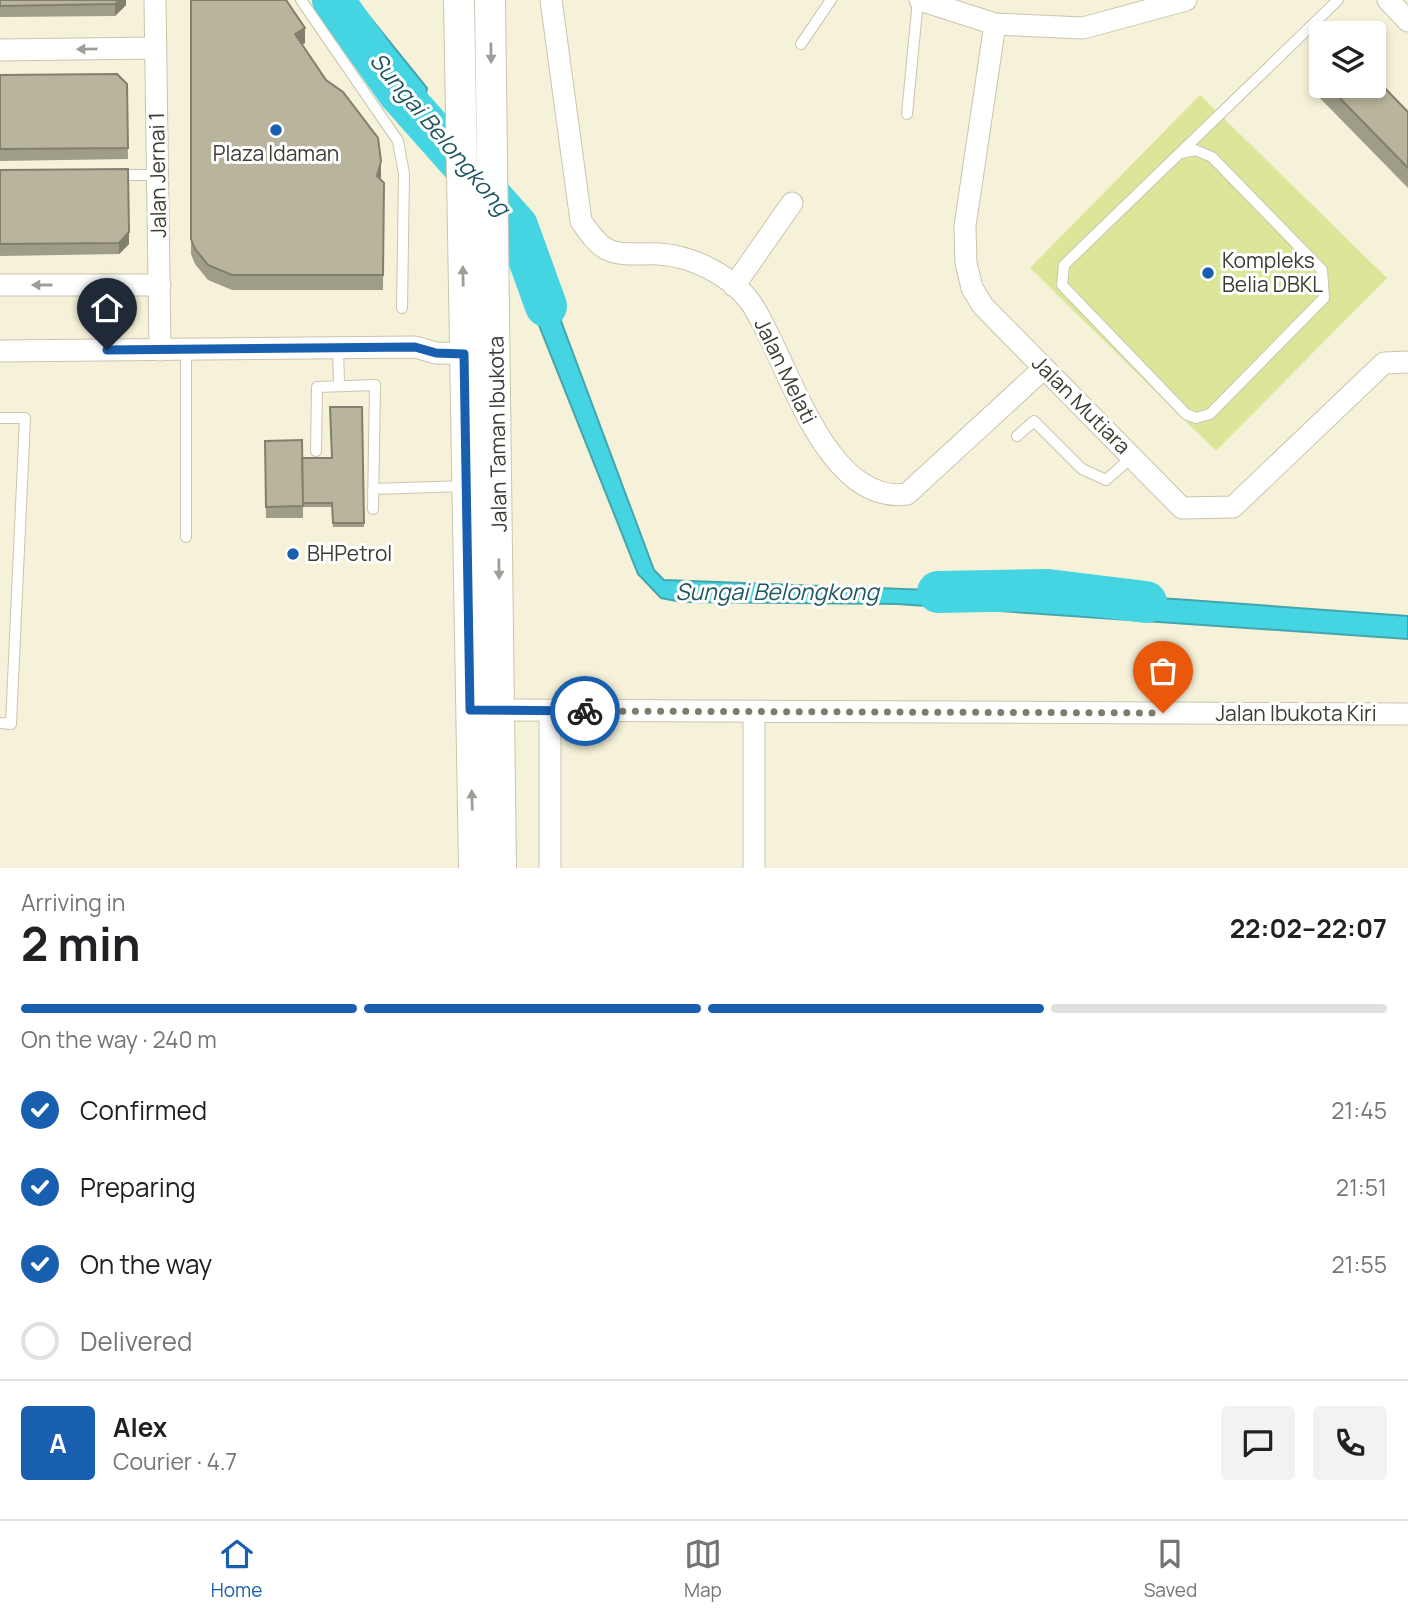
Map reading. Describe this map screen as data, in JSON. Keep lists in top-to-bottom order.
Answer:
{
  "streets": {
    "main road": ["Jalan Taman Ibukota"],
    "street": [
      "Jalan Jernai 1",
      "Jalan Melati",
      "Jalan Mutiara",
      "Jalan Ibukota Kiri"
    ]
  },
  "crossings": [
    ["Jalan Melati", "Jalan Mutiara"],
    ["Jalan Taman Ibukota", "Jalan Ibukota Kiri"]
  ],
  "water": ["Sungai Belongkong"],
  "places": ["Plaza Idaman", "Kompleks Belia DBKL", "BHPetrol"],
  "page": {
    "heading": ["2 min", "Arriving in", "22:02–22:07"],
    "panel": ["Alex", "Courier · 4.7"],
    "bar": "On the way · 240 m",
    "list": [
      ["Confirmed", "21:45"],
      ["Preparing", "21:51"],
      ["On the way", "21:55"],
      "Delivered"
    ],
    "round": "A",
    "tabs": ["Home", "Map", "Saved"]
  }
}
